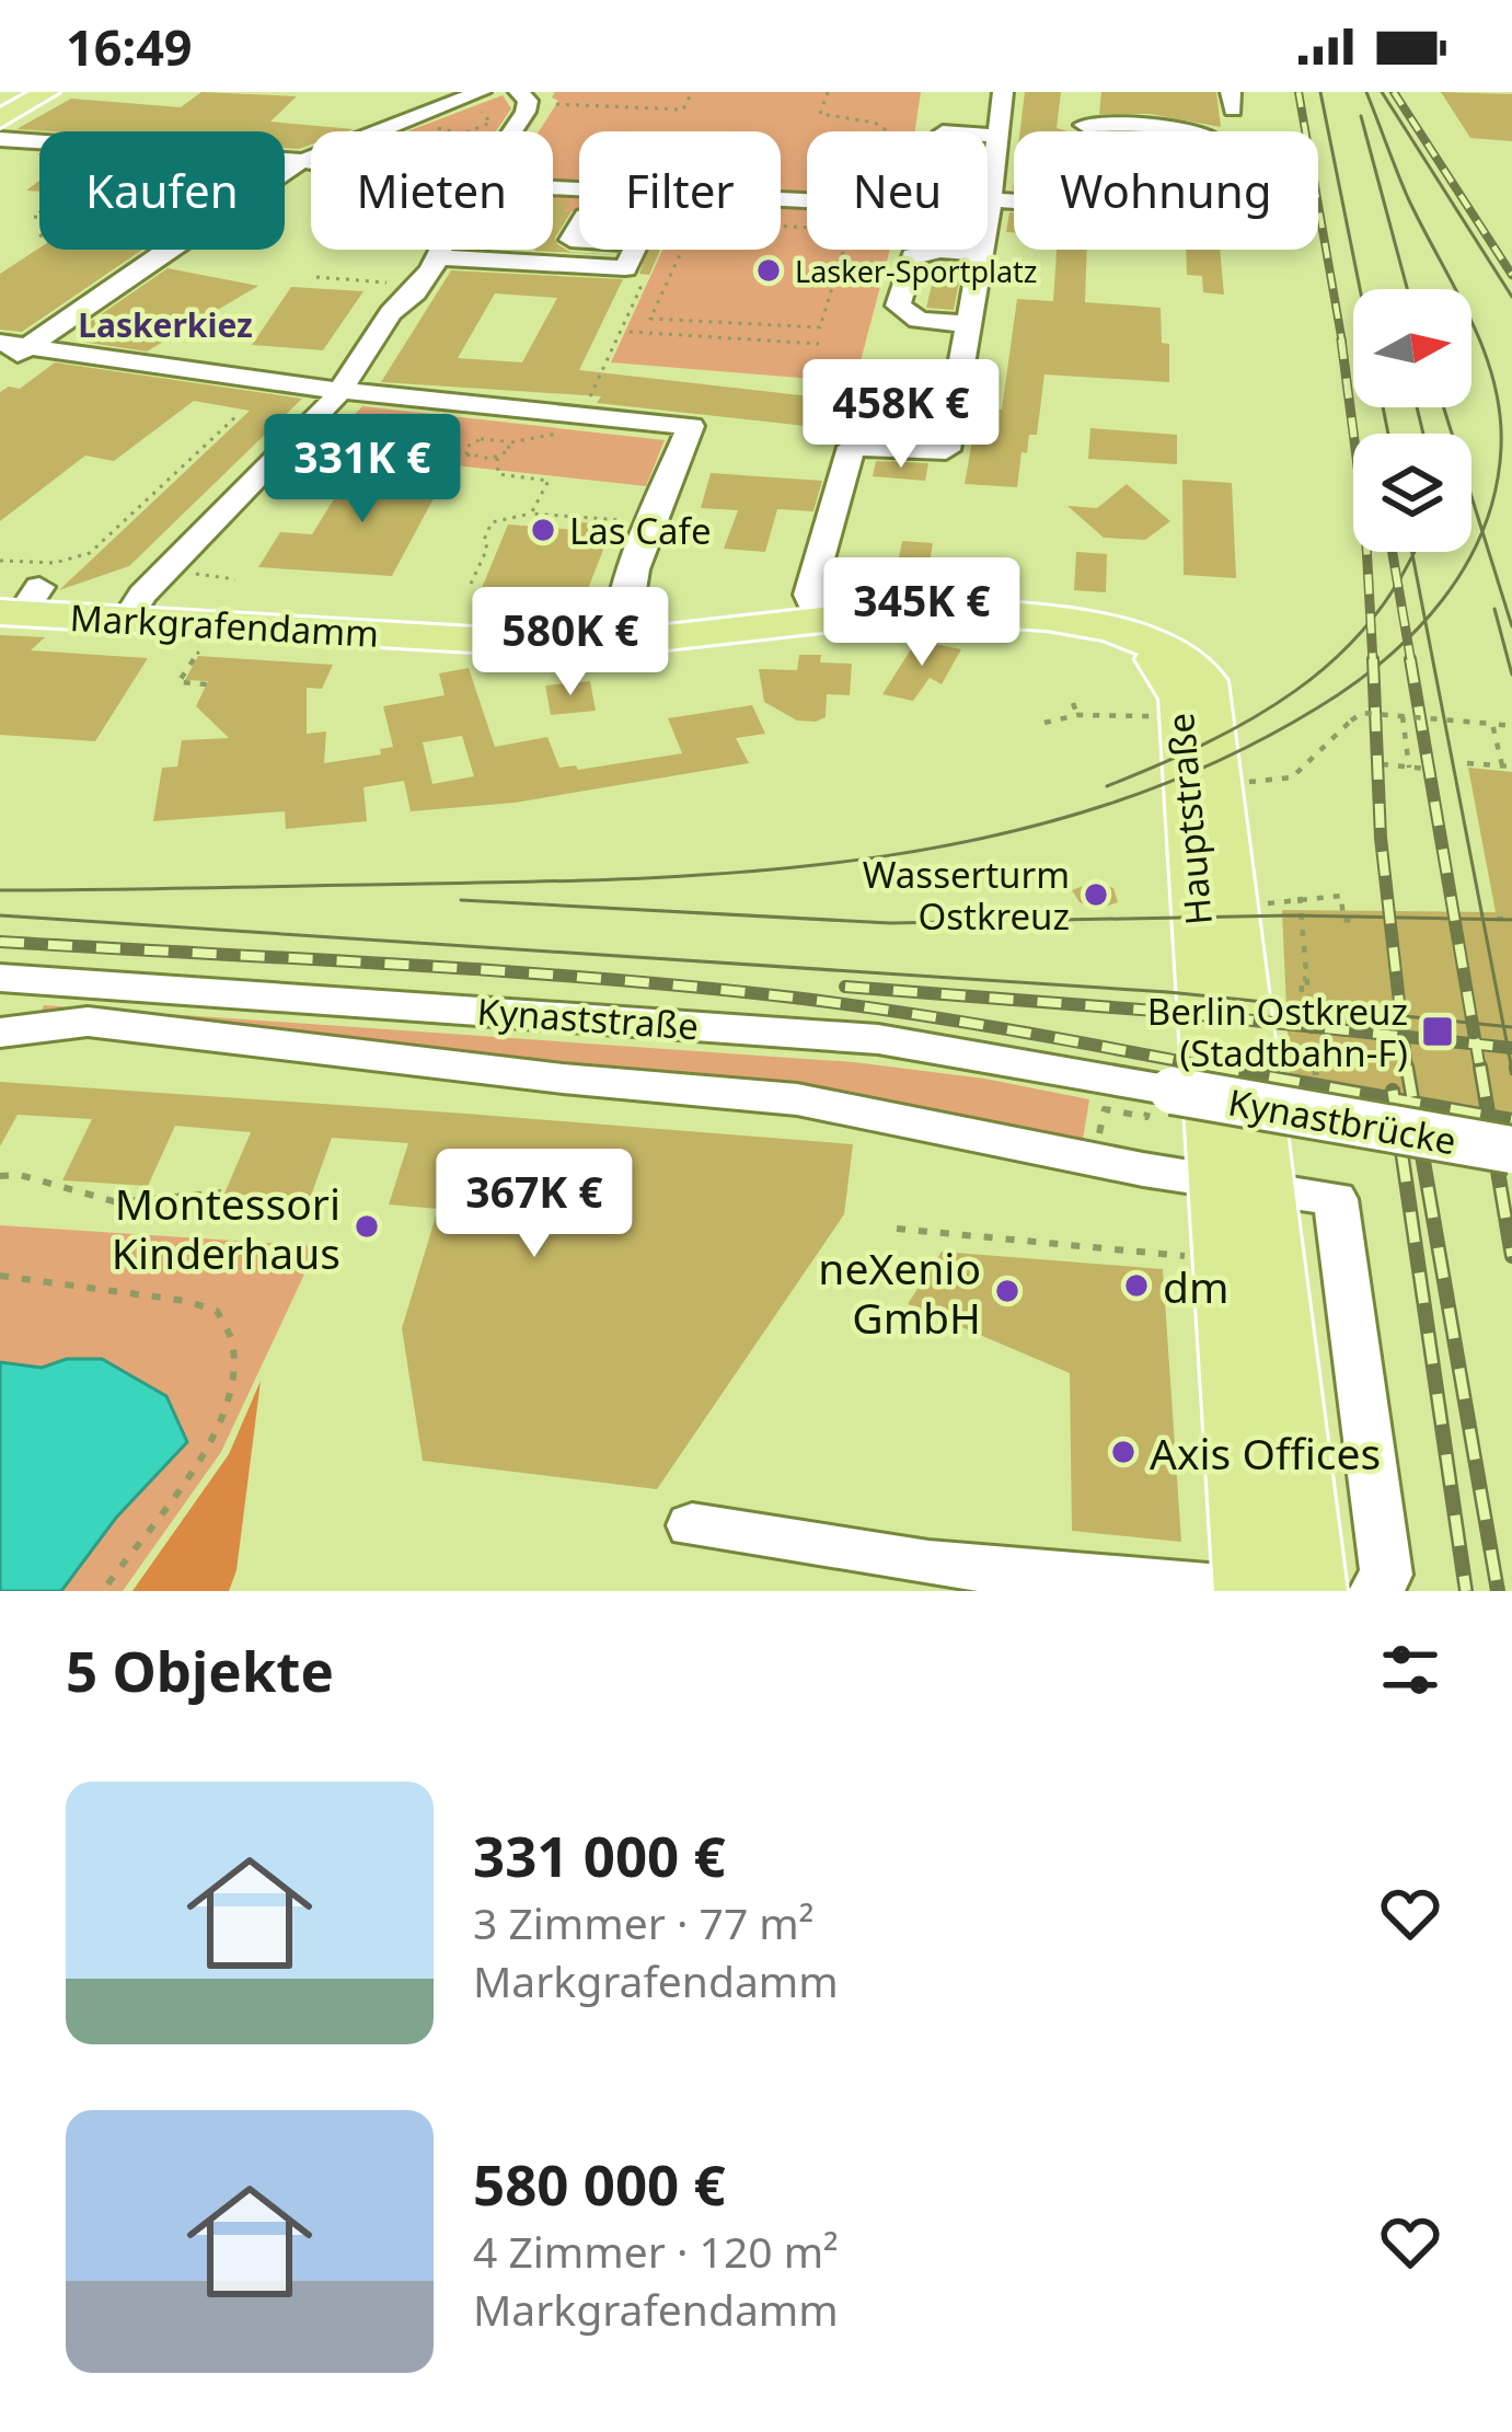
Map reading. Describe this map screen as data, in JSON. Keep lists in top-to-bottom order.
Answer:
{
  "streets": {
    "main road": ["Markgrafendamm", "Hauptstraße"],
    "street": ["Kynaststraße", "Kynastbrücke"]
  },
  "crossings": [
    ["Markgrafendamm", "Hauptstraße"],
    ["Kynaststraße", "Kynastbrücke"]
  ],
  "districts": ["Laskerkiez"],
  "places": {
    "other": [
      "Lasker-Sportplatz",
      "Las Cafe",
      "Wasserturm Ostkreuz",
      "Montessori Kinderhaus",
      "dm",
      "neXenio GmbH",
      "Axis Offices"
    ],
    "transit": ["Berlin Ostkreuz (Stadtbahn-F)"]
  },
  "north": "right",
  "page": {
    "status": "16:49",
    "chip": [
      "Kaufen",
      "Mieten",
      "Filter",
      "Neu",
      "Wohnung"
    ],
    "price": [
      "458K €",
      "331K €",
      "345K €",
      "580K €",
      "367K €"
    ],
    "heading": "5 Objekte",
    "list": [
      {
        "name": "331 000 €",
        "note": "3 Zimmer · 77 m² · Markgrafendamm"
      },
      {
        "name": "580 000 €",
        "note": "4 Zimmer · 120 m² · Markgrafendamm"
      }
    ]
  }
}
